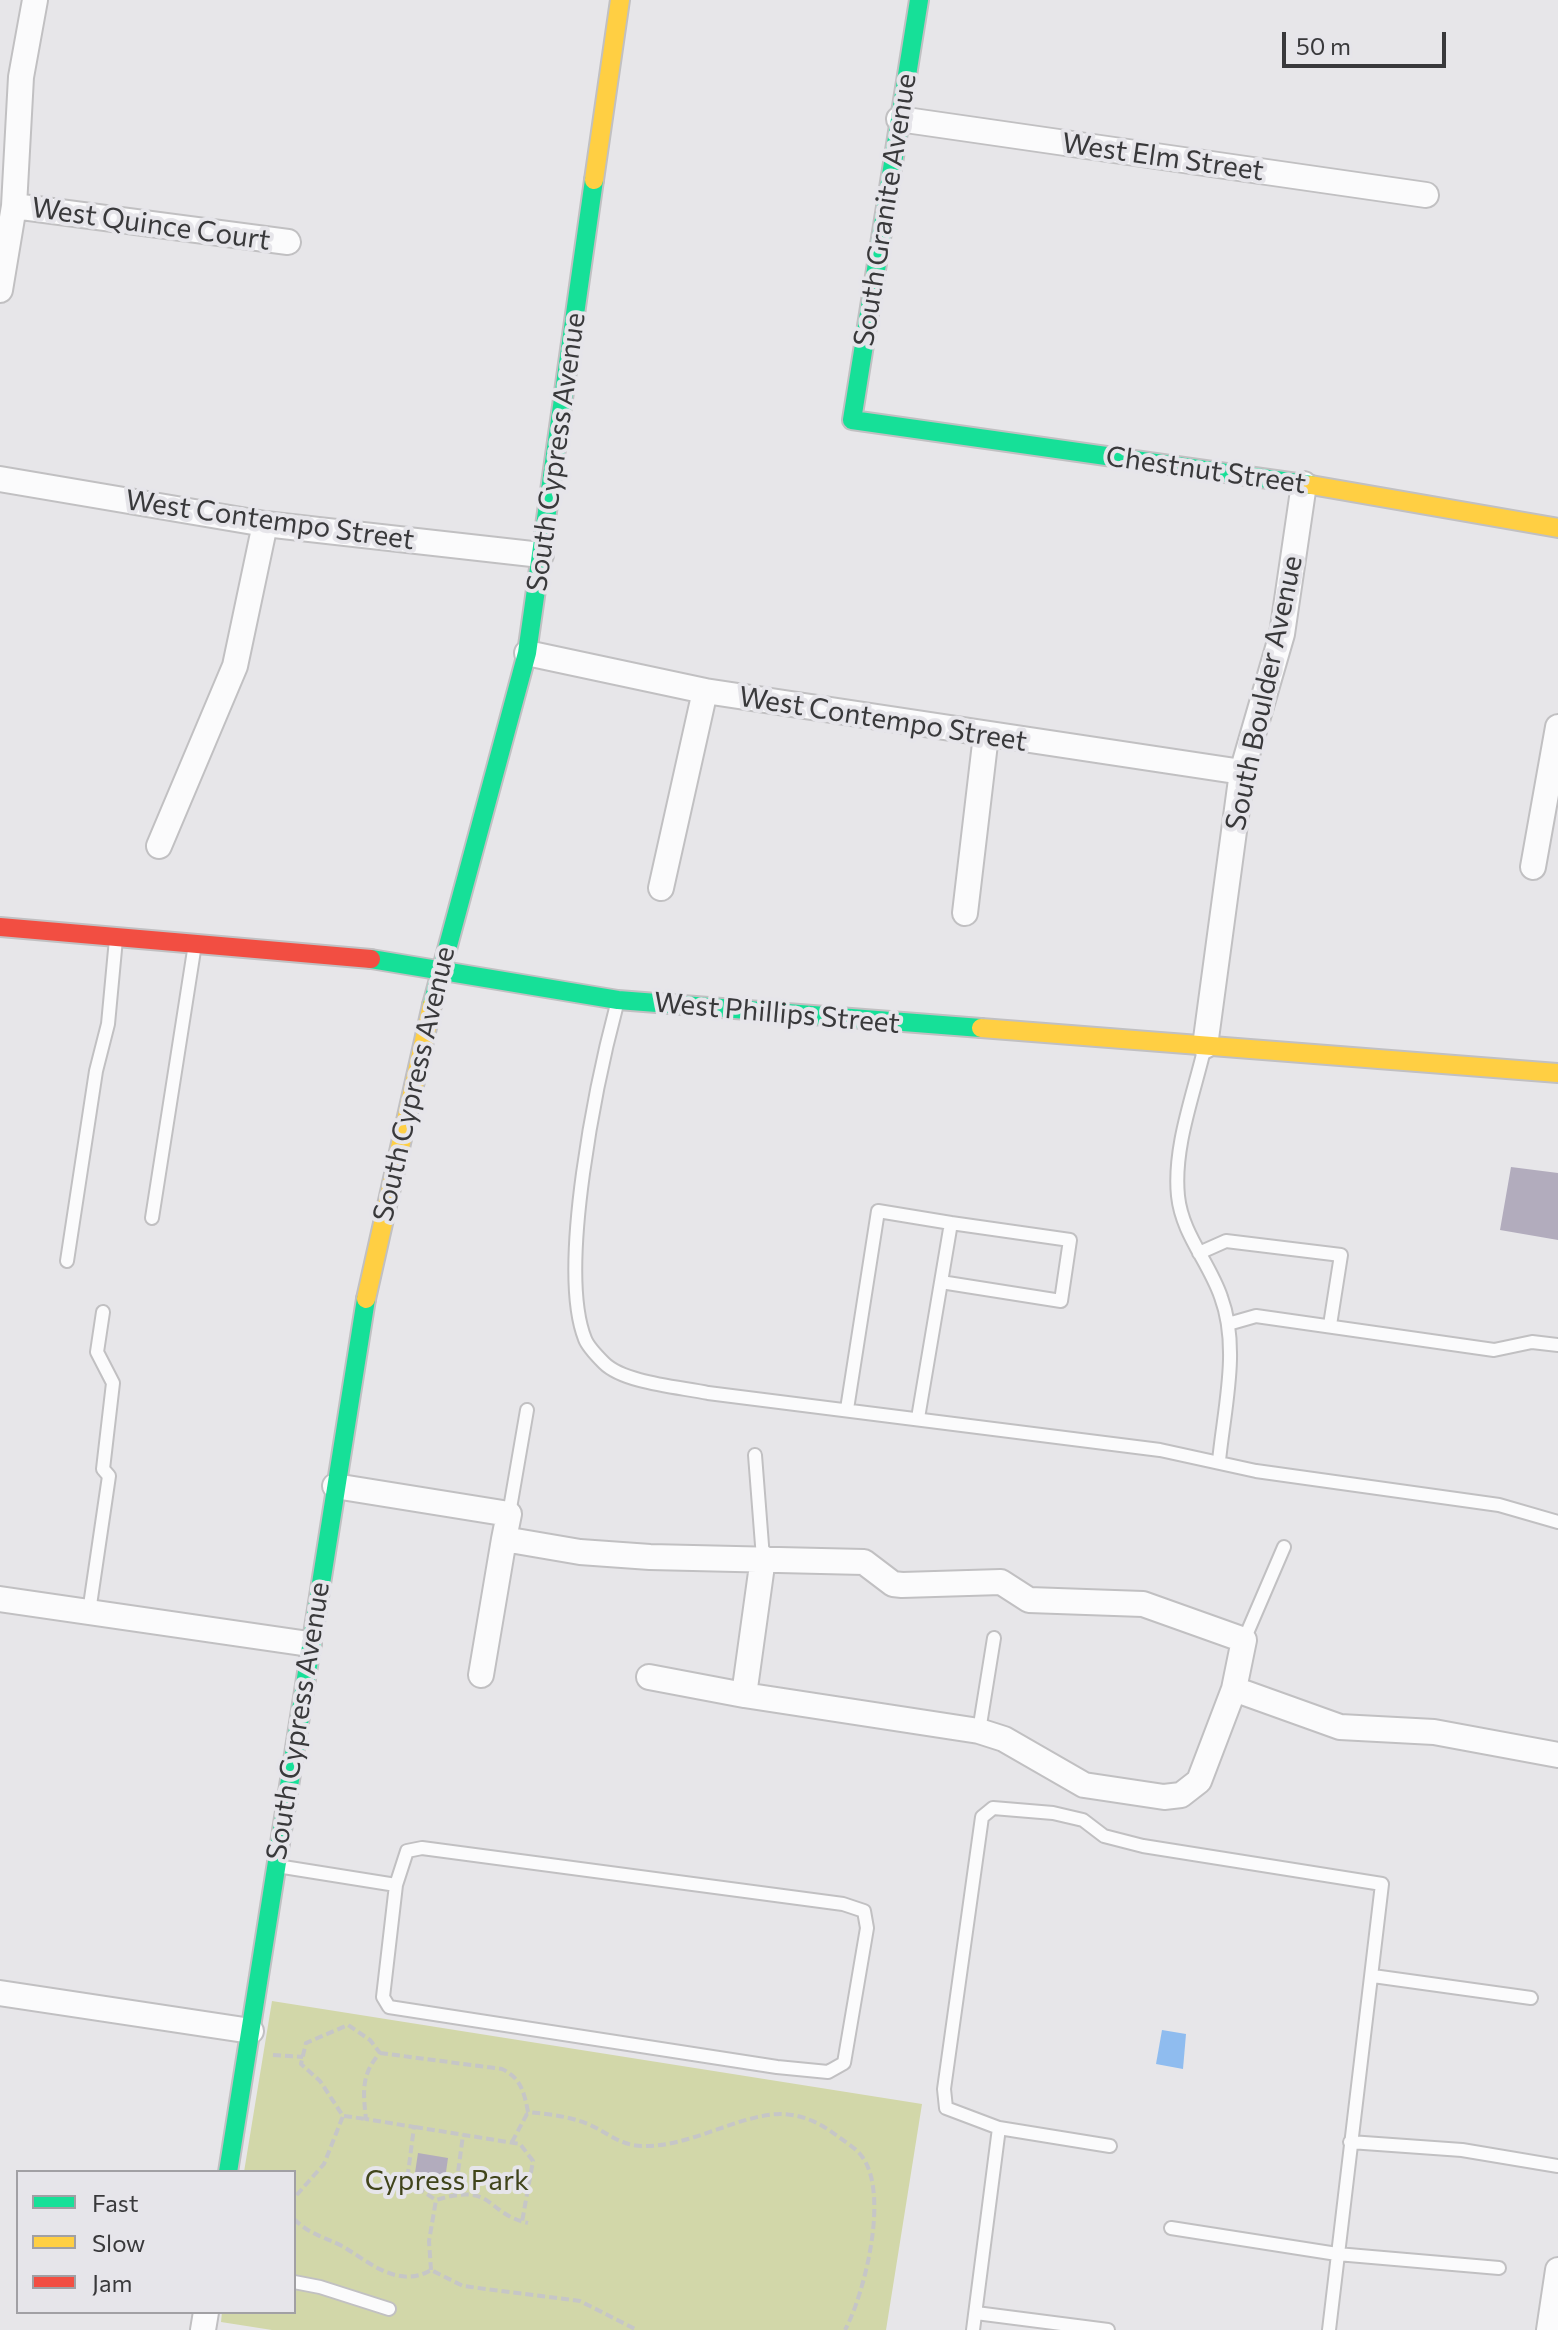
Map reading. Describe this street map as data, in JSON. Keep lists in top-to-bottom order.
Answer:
{
  "streets": {
    "street": [
      "West Elm Street",
      "South Granite Avenue",
      "West Quince Court",
      "South Cypress Avenue",
      "Chestnut Street",
      "West Contempo Street",
      "South Boulder Avenue",
      "West Phillips Street"
    ]
  },
  "crossings": [
    ["West Elm Street", "South Granite Avenue"],
    ["South Granite Avenue", "Chestnut Street"],
    ["South Cypress Avenue", "West Contempo Street"],
    ["South Cypress Avenue", "West Phillips Street"],
    ["Chestnut Street", "South Boulder Avenue"],
    ["West Contempo Street", "South Boulder Avenue"],
    ["South Boulder Avenue", "West Phillips Street"]
  ],
  "parks": ["Cypress Park"],
  "legend": ["Fast", "Slow", "Jam"],
  "scale_bar": "50 m"
}
